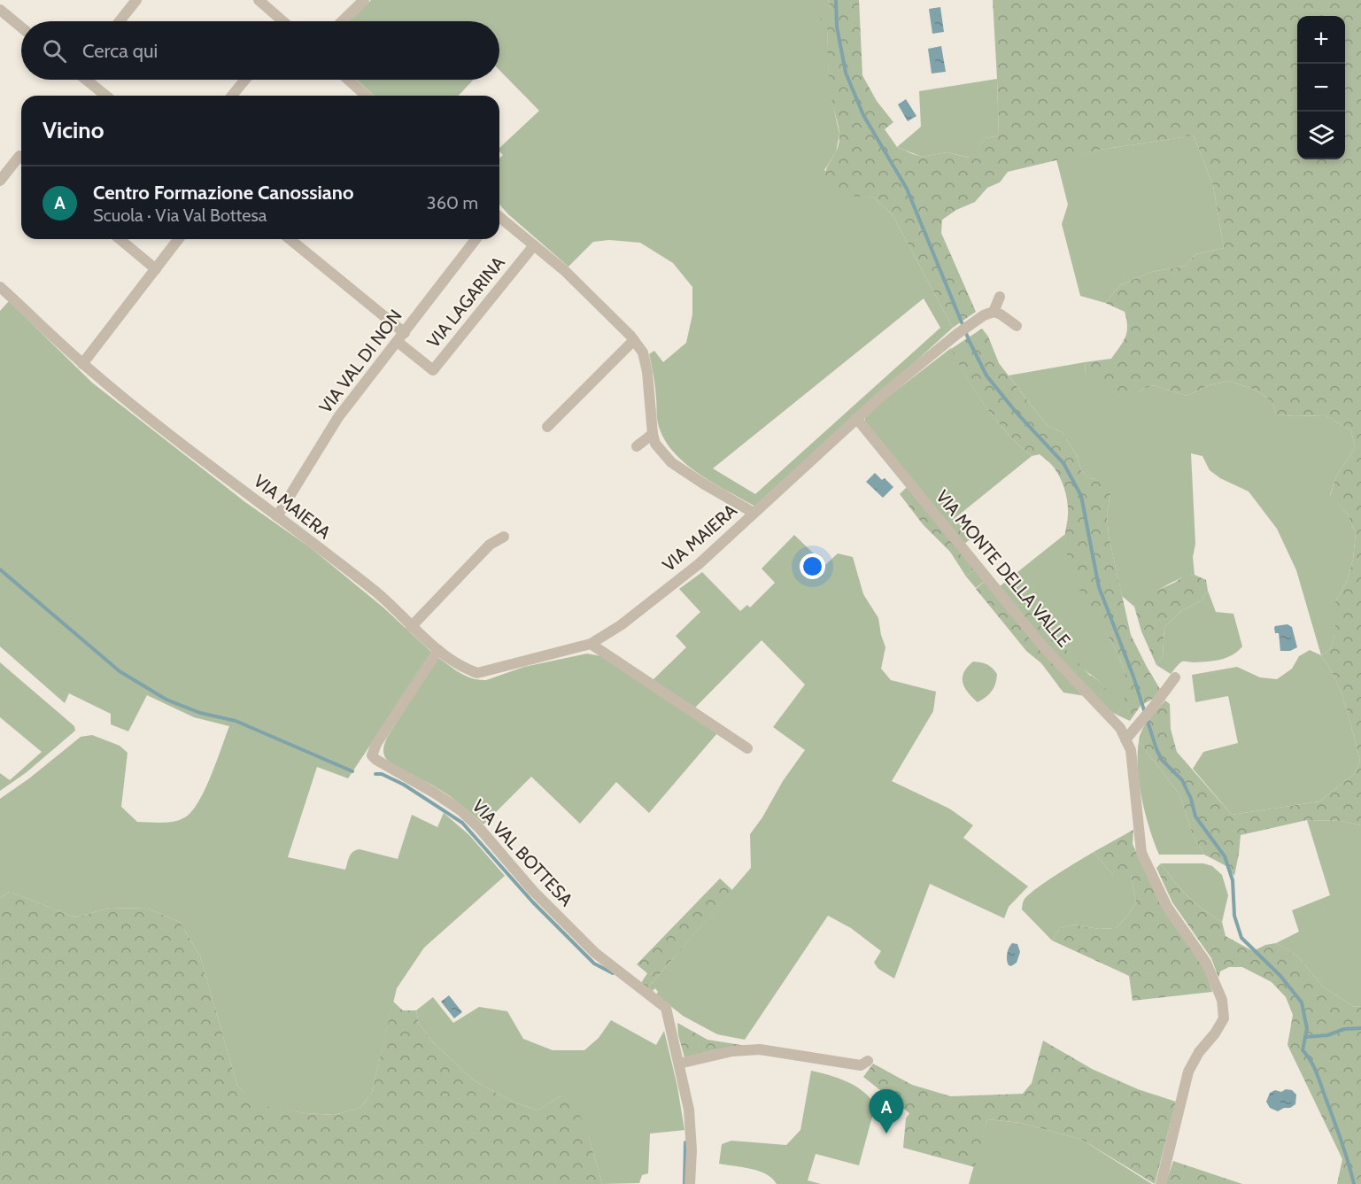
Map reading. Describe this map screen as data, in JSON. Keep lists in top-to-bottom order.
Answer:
{
  "streets": {
    "street": [
      "VIA LAGARINA",
      "VIA VAL DI NON",
      "VIA MAIERA",
      "VIA MONTE DELLA VALLE",
      "VIA VAL BOTTESA"
    ]
  },
  "crossings": [
    ["VIA LAGARINA", "VIA VAL DI NON"],
    ["VIA VAL DI NON", "VIA MAIERA"],
    ["VIA MAIERA", "VIA VAL BOTTESA"]
  ],
  "page": {
    "map_buttons": ["+", "−"],
    "search": "Cerca qui",
    "heading": "Vicino",
    "list": [
      {
        "mark": "A",
        "name": "Centro Formazione Canossiano",
        "note": "Scuola · Via Val Bottesa",
        "value": "360 m"
      }
    ],
    "pins": "A"
  }
}
